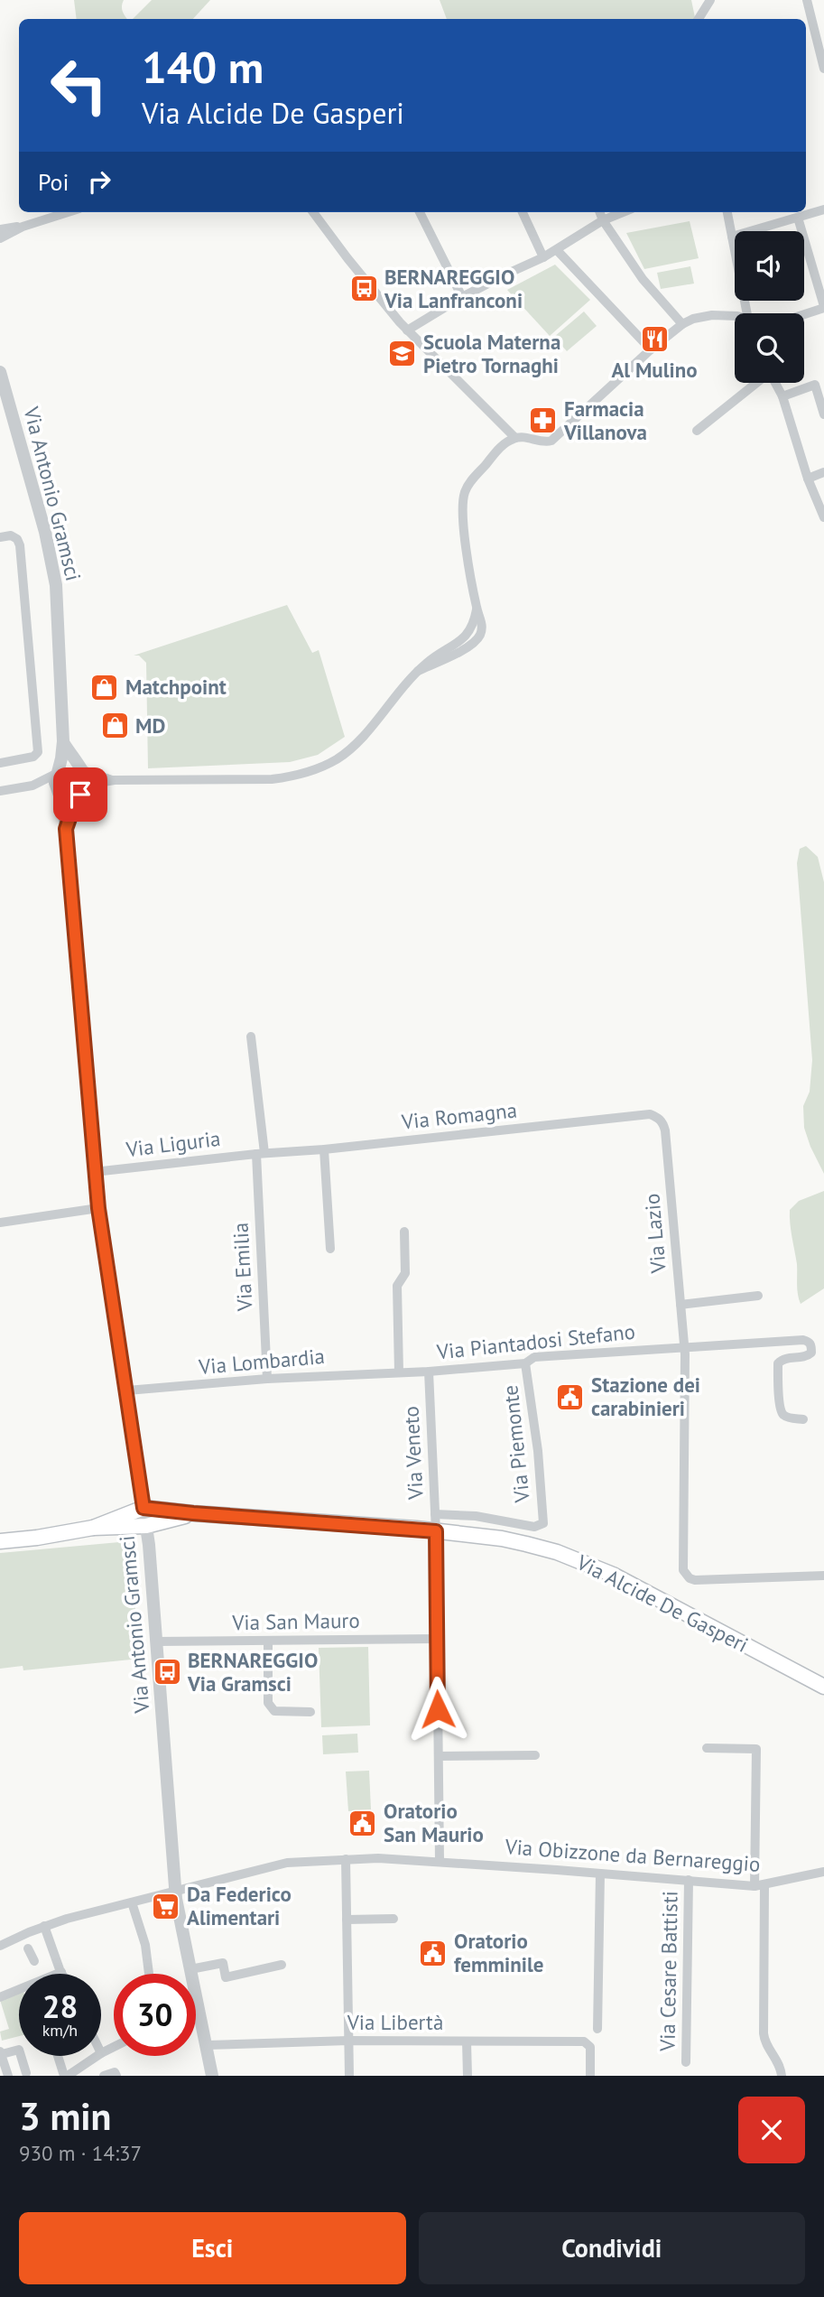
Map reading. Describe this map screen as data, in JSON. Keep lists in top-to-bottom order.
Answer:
{
  "streets": {
    "main road": ["Via Alcide De Gasperi"],
    "street": [
      "Via Antonio Gramsci",
      "Via Romagna",
      "Via Liguria",
      "Via Lazio",
      "Via Emilia",
      "Via Piantadosi Stefano",
      "Via Lombardia",
      "Via Piemonte",
      "Via Veneto",
      "Via San Mauro",
      "Via Obizzone da Bernareggio",
      "Via Cesare Battisti",
      "Via Libertà"
    ]
  },
  "crossings": [
    ["Via Antonio Gramsci", "Via Liguria"],
    ["Via Antonio Gramsci", "Via Lombardia"],
    ["Via Antonio Gramsci", "Via Alcide De Gasperi"],
    ["Via Antonio Gramsci", "Via San Mauro"],
    ["Via Antonio Gramsci", "Via Obizzone da Bernareggio"],
    ["Via Antonio Gramsci", "Via Libertà"],
    ["Via Romagna", "Via Liguria"],
    ["Via Romagna", "Via Lazio"],
    ["Via Romagna", "Via Emilia"],
    ["Via Liguria", "Via Emilia"],
    ["Via Lazio", "Via Piantadosi Stefano"],
    ["Via Emilia", "Via Lombardia"],
    ["Via Piantadosi Stefano", "Via Lombardia"],
    ["Via Piantadosi Stefano", "Via Piemonte"],
    ["Via Piantadosi Stefano", "Via Veneto"],
    ["Via Lombardia", "Via Veneto"],
    ["Via Piemonte", "Via Veneto"],
    ["Via Veneto", "Via Alcide De Gasperi"],
    ["Via Veneto", "Via San Mauro"],
    ["Via Veneto", "Via Obizzone da Bernareggio"],
    ["Via Obizzone da Bernareggio", "Via Cesare Battisti"]
  ],
  "places": {
    "bus stop": ["BERNAREGGIO Via Lanfranconi", "BERNAREGGIO Via Gramsci"],
    "restaurant": ["Al Mulino"],
    "school or university": ["Scuola Materna Pietro Tornaghi"],
    "pharmacy": ["Farmacia Villanova"],
    "shop": ["Matchpoint", "MD"],
    "public building": ["Stazione dei carabinieri", "Oratorio San Maurio", "Oratorio femminile"],
    "supermarket": ["Da Federico Alimentari"]
  },
  "page": {
    "turn": ["140 m", "Via Alcide De Gasperi"],
    "then": "Poi",
    "speed": "28 km/h",
    "limit": "30",
    "heading": ["3 min", "930 m · 14:37"],
    "buttons": ["Esci", "Condividi"]
  }
}
